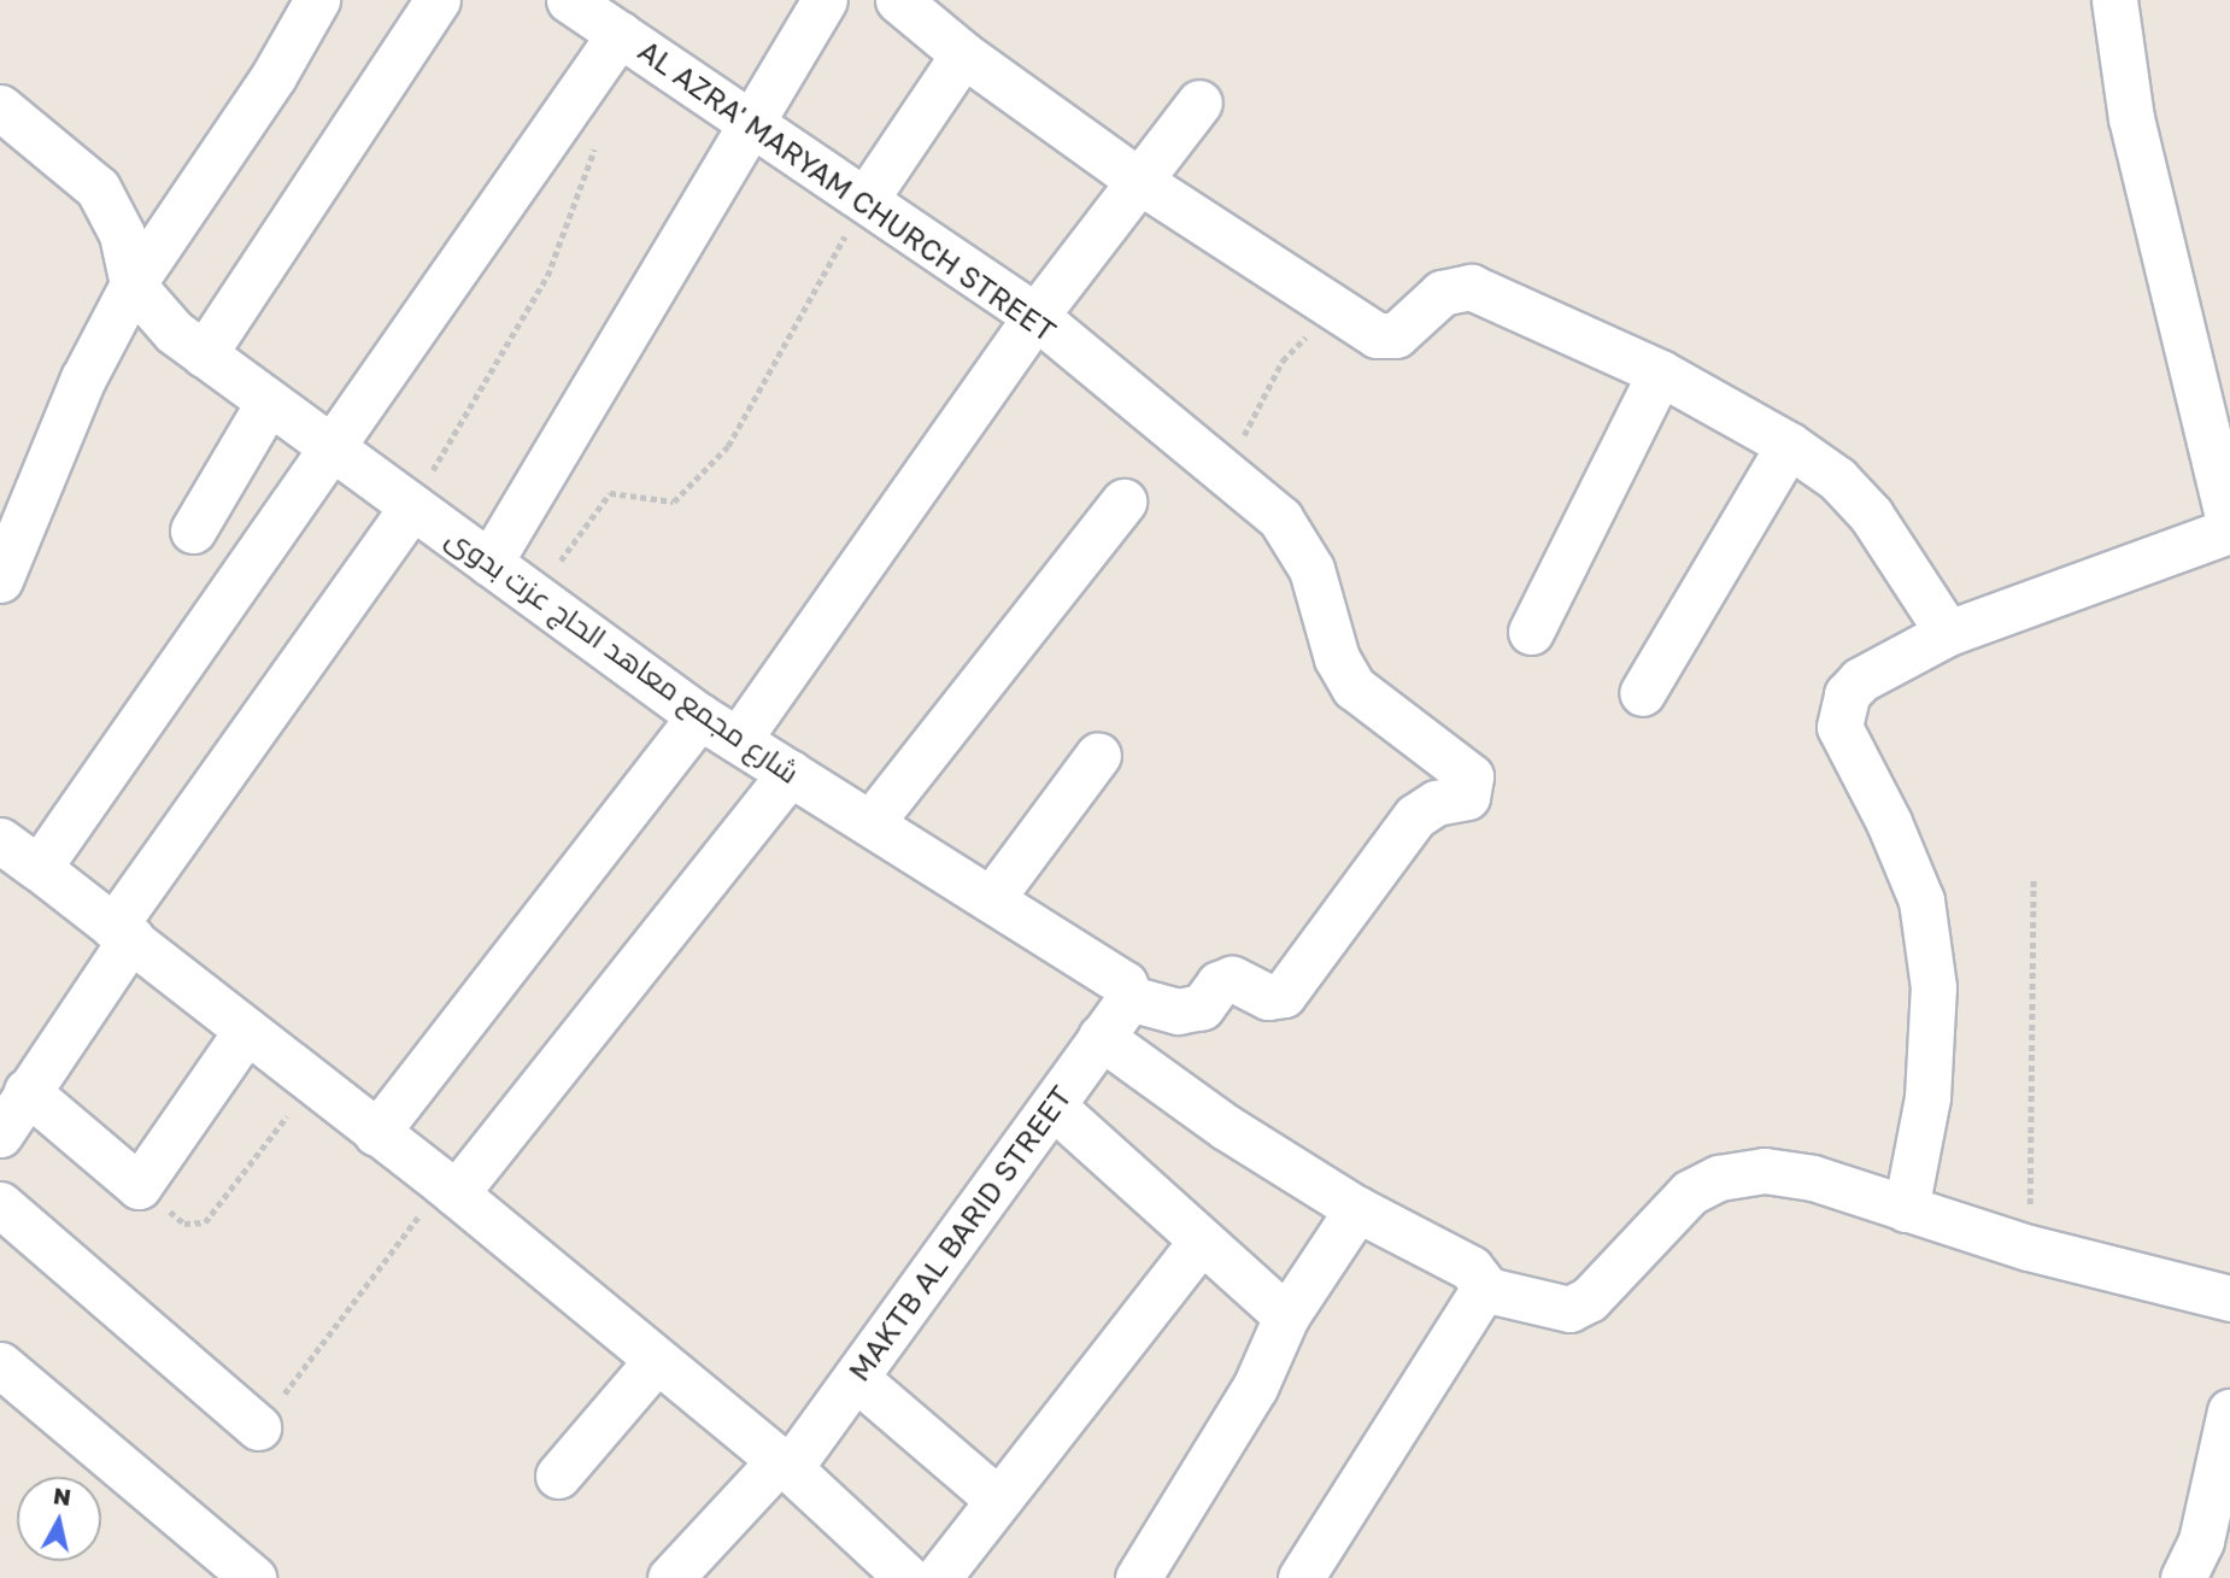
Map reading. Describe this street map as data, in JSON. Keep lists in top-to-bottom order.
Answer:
{
  "streets": {
    "street": ["AL AZRA' MARYAM CHURCH STREET", "شارع مجمع معاهد الحاج عزت بدوى", "MAKTB AL BARID STREET"]
  },
  "crossings": [
    ["AL AZRA' MARYAM CHURCH STREET", "شارع مجمع معاهد الحاج عزت بدوى"],
    ["AL AZRA' MARYAM CHURCH STREET", "MAKTB AL BARID STREET"],
    ["شارع مجمع معاهد الحاج عزت بدوى", "MAKTB AL BARID STREET"]
  ],
  "north": "top"
}
